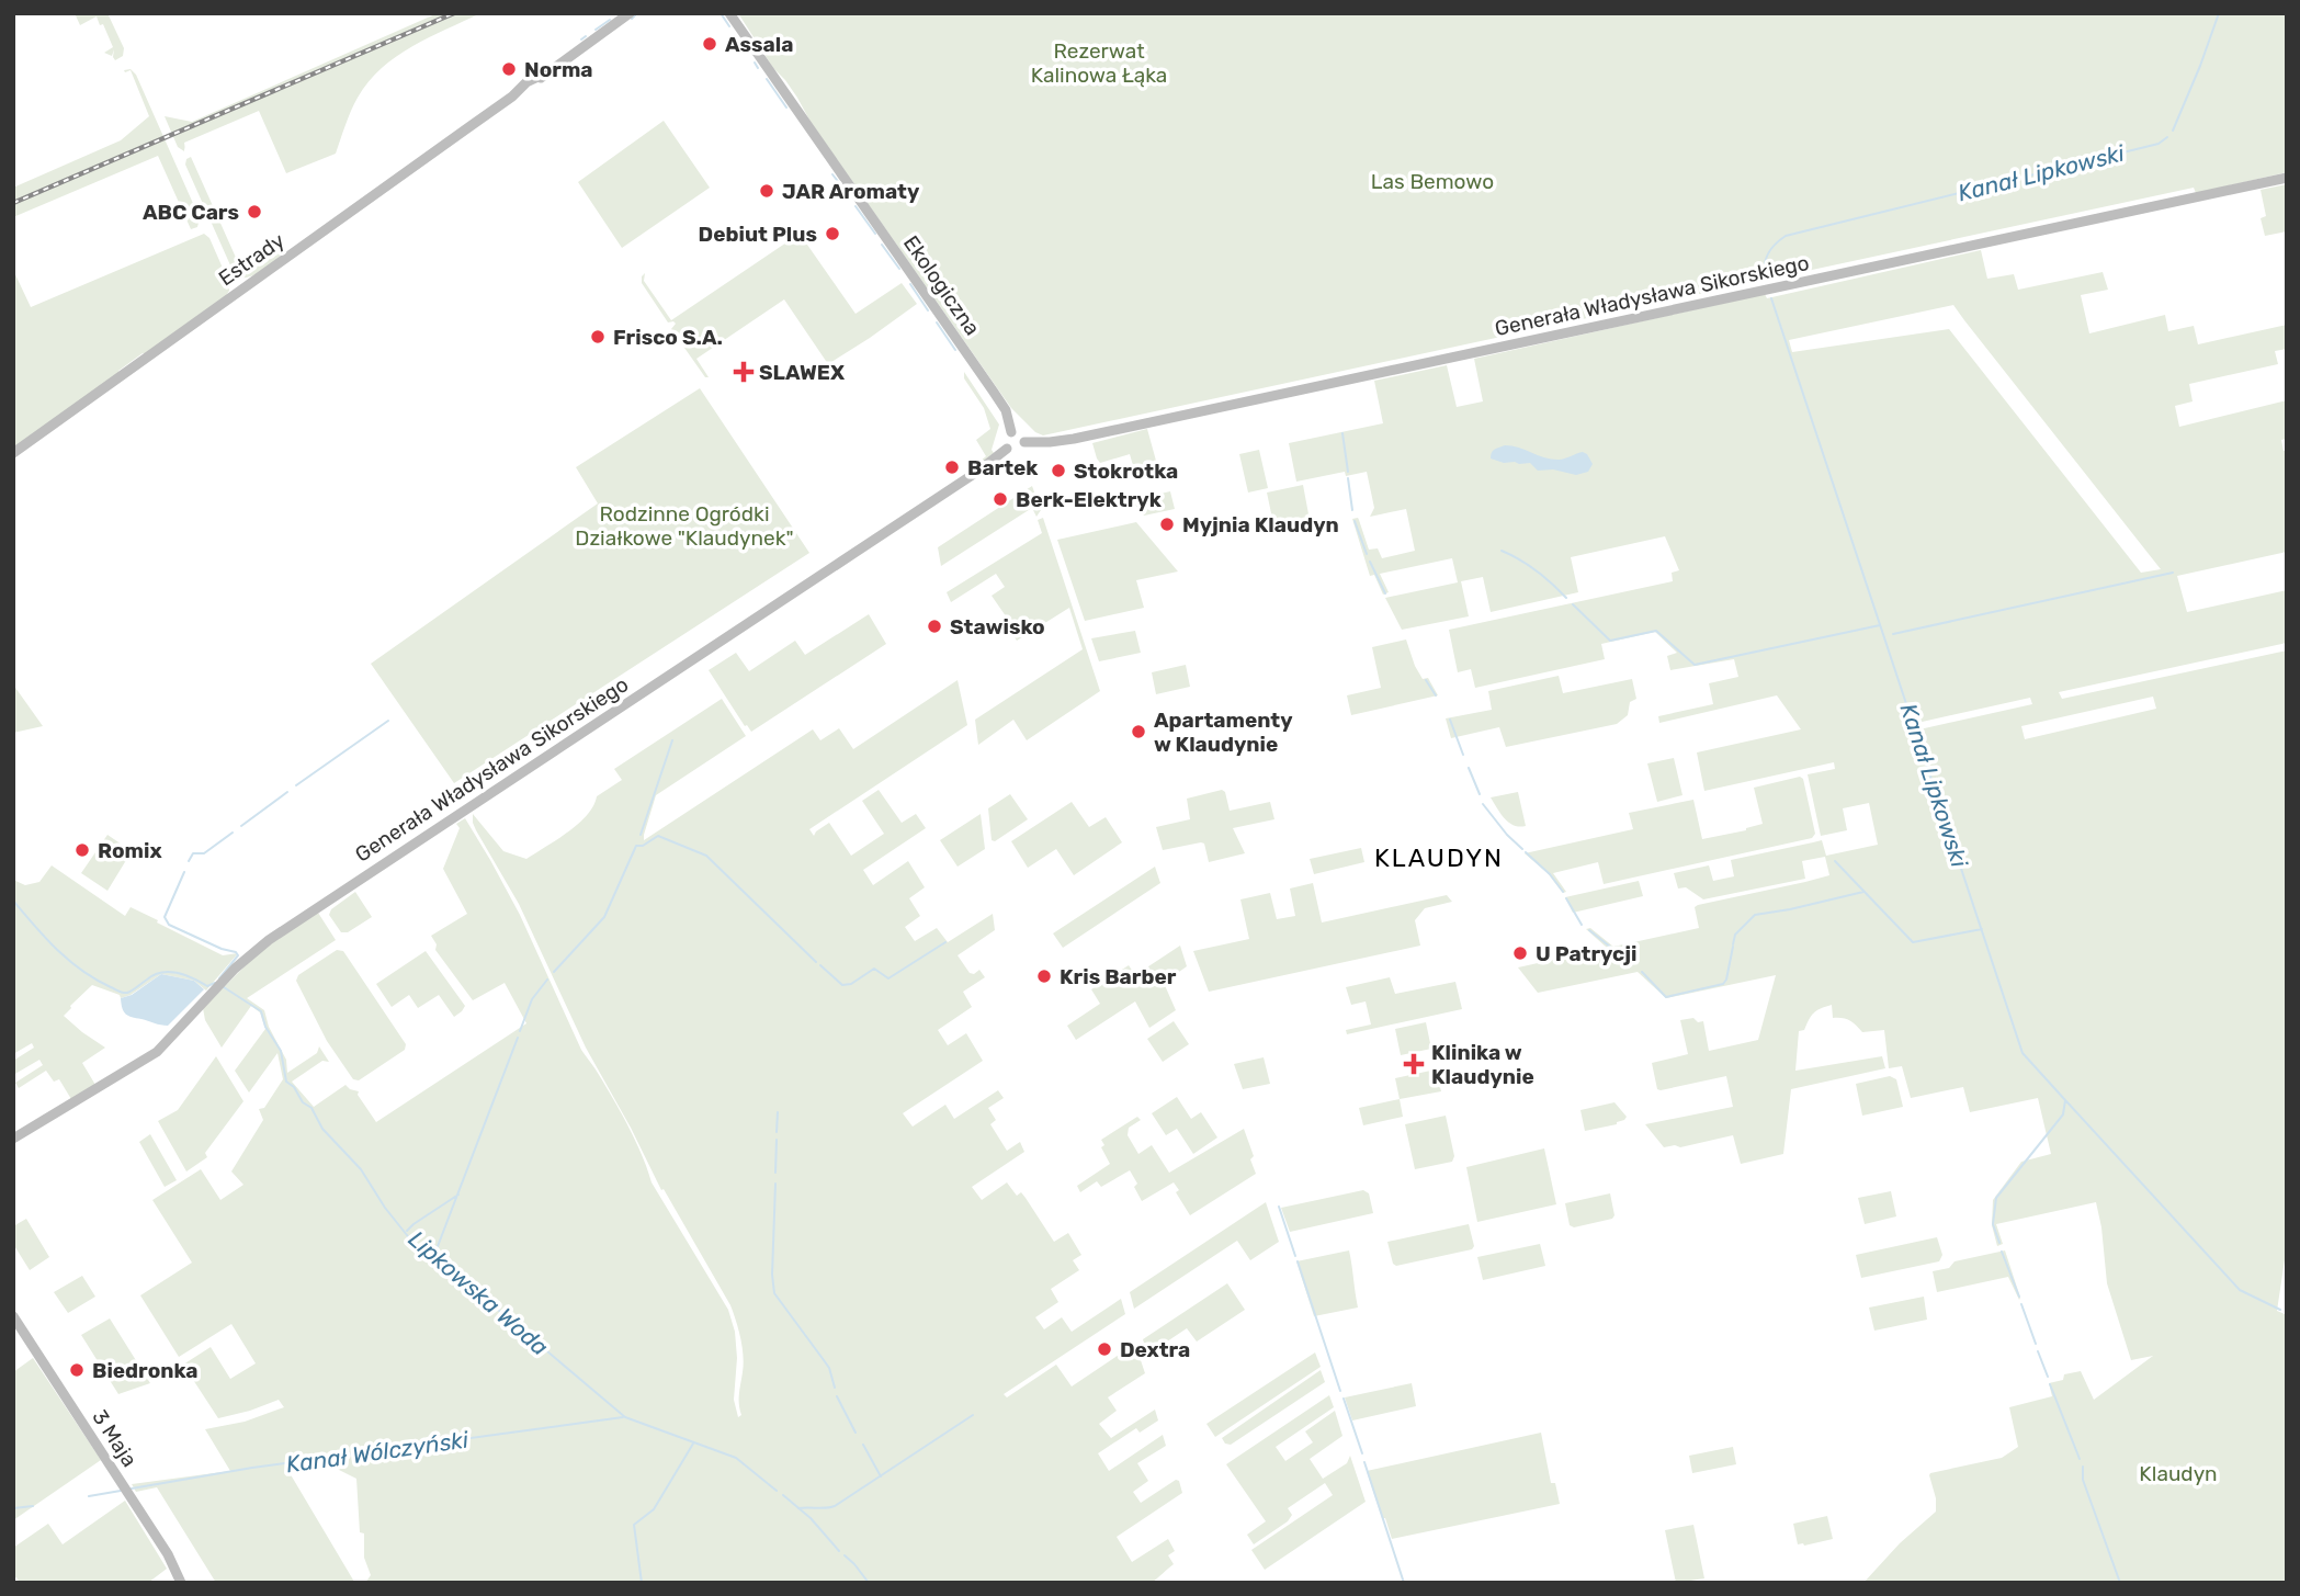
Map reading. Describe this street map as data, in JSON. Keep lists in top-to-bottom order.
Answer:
{
  "streets": {
    "main road": [
      "Estrady",
      "Ekologiczna",
      "Generała Władysława Sikorskiego",
      "3 Maja"
    ]
  },
  "crossings": [
    ["Ekologiczna", "Generała Władysława Sikorskiego"]
  ],
  "districts": ["KLAUDYN"],
  "water": ["Kanał Lipkowski", "Lipkowska Woda", "Kanał Wólczyński"],
  "parks": [
    "Rezerwat Kalinowa Łąka",
    "Las Bemowo",
    "Rodzinne Ogródki Działkowe \"Klaudynek\"",
    "Klaudyn"
  ],
  "places": {
    "other": [
      "Assala",
      "Norma",
      "JAR Aromaty",
      "ABC Cars",
      "Debiut Plus",
      "Frisco S.A.",
      "Bartek",
      "Stokrotka",
      "Berk-Elektryk",
      "Myjnia Klaudyn",
      "Stawisko",
      "Apartamenty w Klaudynie",
      "Romix",
      "U Patrycji",
      "Kris Barber",
      "Dextra",
      "Biedronka"
    ],
    "health": ["SLAWEX", "Klinika w Klaudynie"]
  }
}
